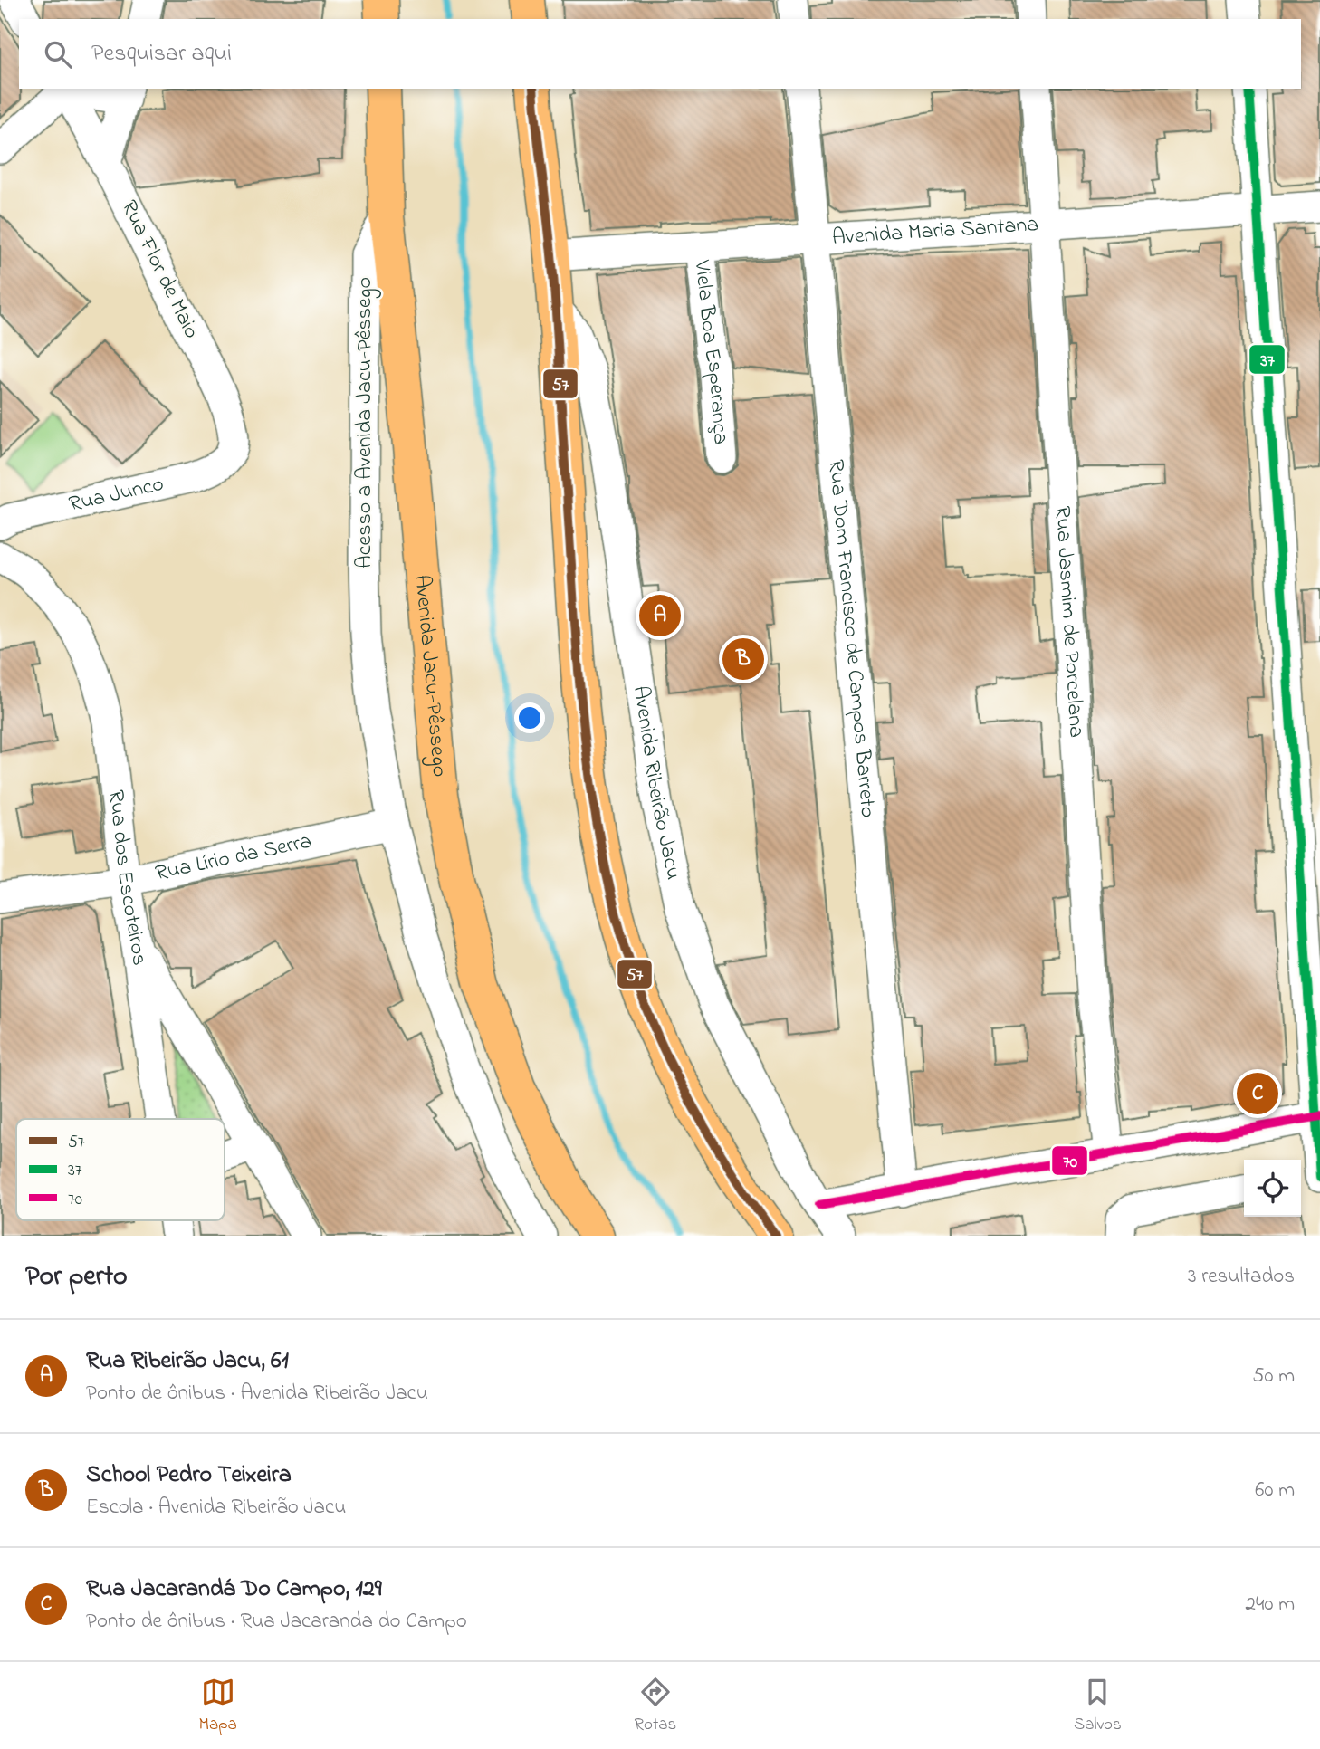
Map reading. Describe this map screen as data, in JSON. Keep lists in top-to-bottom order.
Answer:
{
  "streets": {
    "highway": ["Avenida Jacu-Pêssego"],
    "street": [
      "Avenida Maria Santana",
      "Rua Flor de Maio",
      "Viela Boa Esperança",
      "Acesso a Avenida Jacu-Pêssego",
      "Rua Junco",
      "Rua Jasmim de Porcelana",
      "Rua Dom Francisco de Campos Barreto",
      "Avenida Ribeirão Jacu",
      "Rua Lírio da Serra",
      "Rua dos Escoteiros"
    ]
  },
  "crossings": [
    ["Avenida Maria Santana", "Viela Boa Esperança"],
    ["Avenida Maria Santana", "Rua Jasmim de Porcelana"],
    ["Avenida Maria Santana", "Rua Dom Francisco de Campos Barreto"],
    ["Rua Flor de Maio", "Rua Junco"],
    ["Acesso a Avenida Jacu-Pêssego", "Avenida Jacu-Pêssego"],
    ["Acesso a Avenida Jacu-Pêssego", "Rua Lírio da Serra"],
    ["Rua Lírio da Serra", "Rua dos Escoteiros"]
  ],
  "lines": ["transit line 57", "transit line 37", "transit line 70"],
  "legend": ["57", "37", "70"],
  "page": {
    "search": "Pesquisar aqui",
    "pins": ["A", "B", "C"],
    "heading": ["Por perto", "3 resultados"],
    "list": [
      {
        "mark": "A",
        "name": "Rua Ribeirão Jacu, 61",
        "note": "Ponto de ônibus · Avenida Ribeirão Jacu",
        "value": "50 m"
      },
      {
        "mark": "B",
        "name": "School Pedro Teixeira",
        "note": "Escola · Avenida Ribeirão Jacu",
        "value": "60 m"
      },
      {
        "mark": "C",
        "name": "Rua Jacarandá Do Campo, 129",
        "note": "Ponto de ônibus · Rua Jacaranda do Campo",
        "value": "240 m"
      }
    ],
    "nav": ["Mapa", "Rotas", "Salvos"]
  }
}
